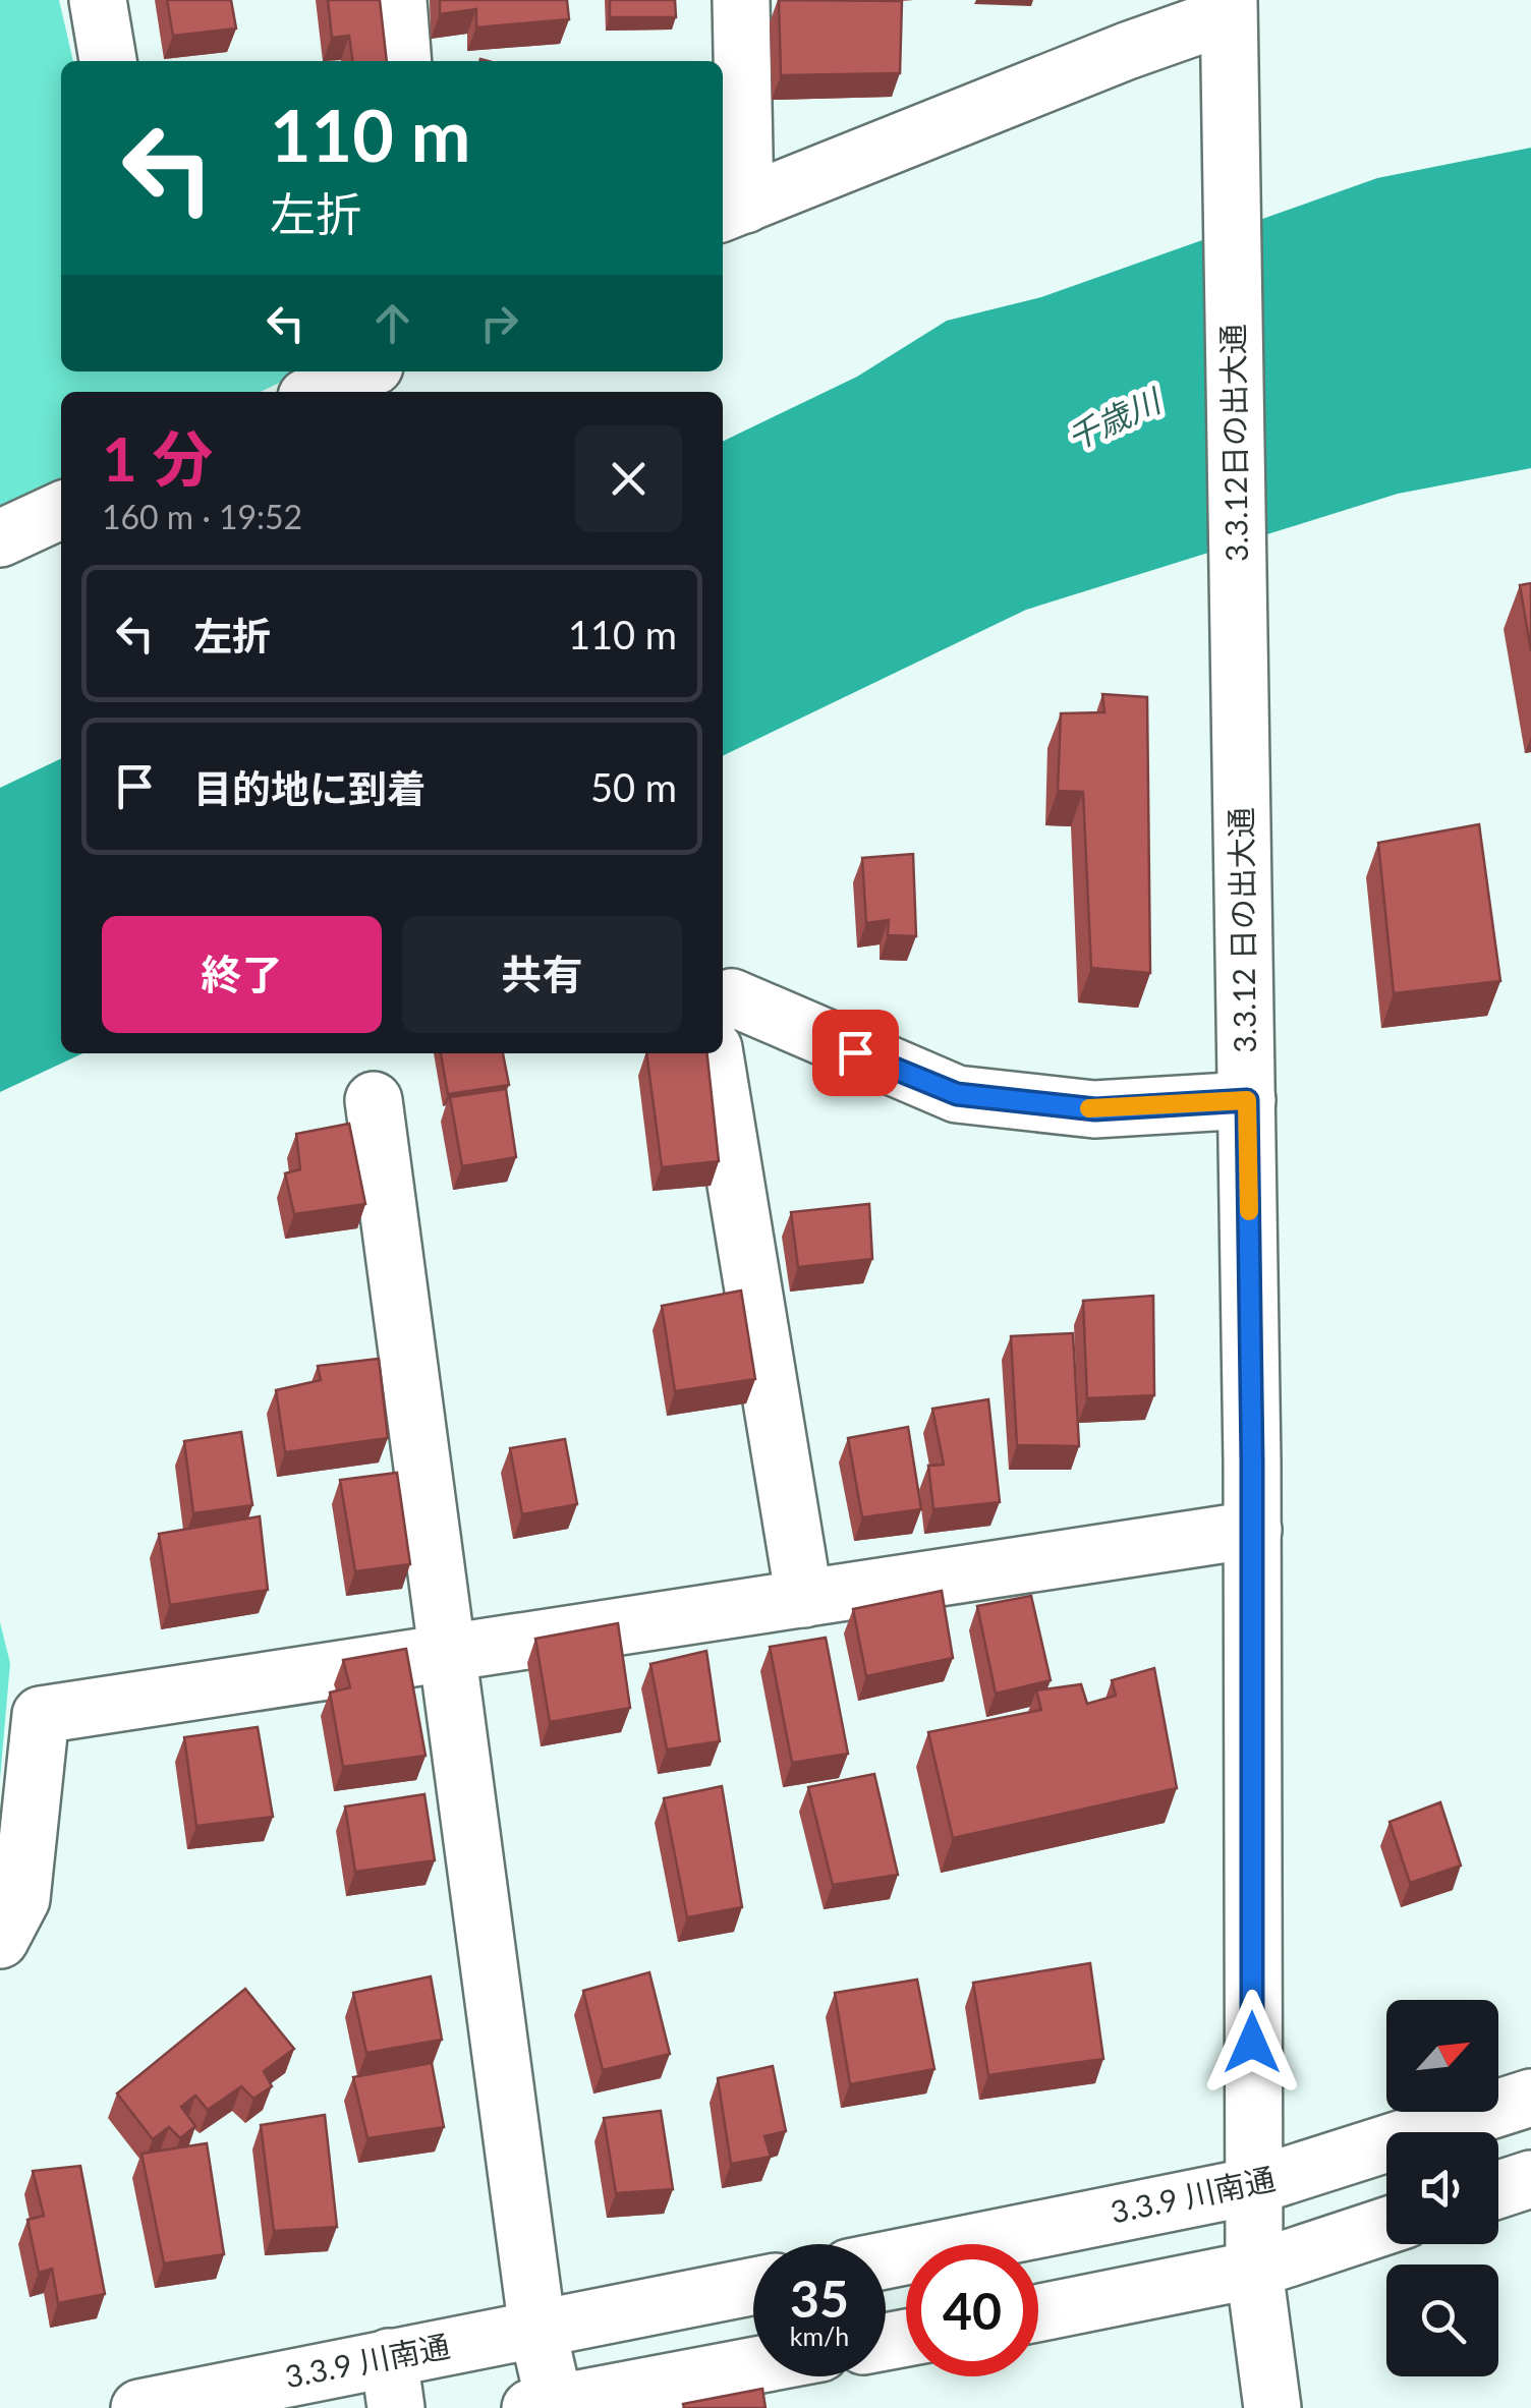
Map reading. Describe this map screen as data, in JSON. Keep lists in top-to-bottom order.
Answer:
{
  "streets": {
    "street": ["3.3.12日の出大通", "3.3.12 日の出大通", "3.3.9 川南通"]
  },
  "crossings": [
    ["3.3.12日の出大通", "3.3.12 日の出大通"],
    ["3.3.12 日の出大通", "3.3.9 川南通"]
  ],
  "water": ["千歳川"],
  "north": "top right",
  "page": {
    "turn": ["110 m", "左折"],
    "heading": ["1 分", "160 m · 19:52"],
    "list": [
      {
        "name": "左折",
        "value": "110 m"
      },
      {
        "name": "目的地に到着",
        "value": "50 m"
      }
    ],
    "buttons": ["終了", "共有"],
    "speed": "35 km/h",
    "limit": "40"
  }
}
